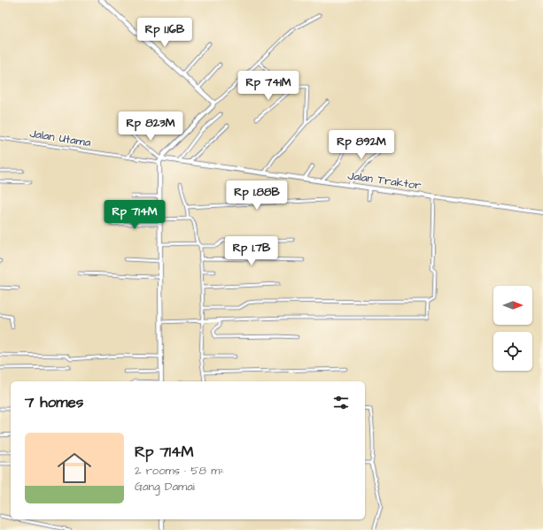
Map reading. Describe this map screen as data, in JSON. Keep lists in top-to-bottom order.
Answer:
{
  "streets": {
    "street": ["Jalan Utama", "Jalan Traktor"]
  },
  "crossings": [
    ["Jalan Utama", "Jalan Traktor"]
  ],
  "north": "right",
  "page": {
    "price": [
      "Rp 1.16B",
      "Rp 741M",
      "Rp 823M",
      "Rp 892M",
      "Rp 1.88B",
      "Rp 714M",
      "Rp 1.7B"
    ],
    "heading": "7 homes",
    "list": [
      {
        "name": "Rp 714M",
        "note": "2 rooms · 58 m² · Gang Damai"
      }
    ]
  }
}
